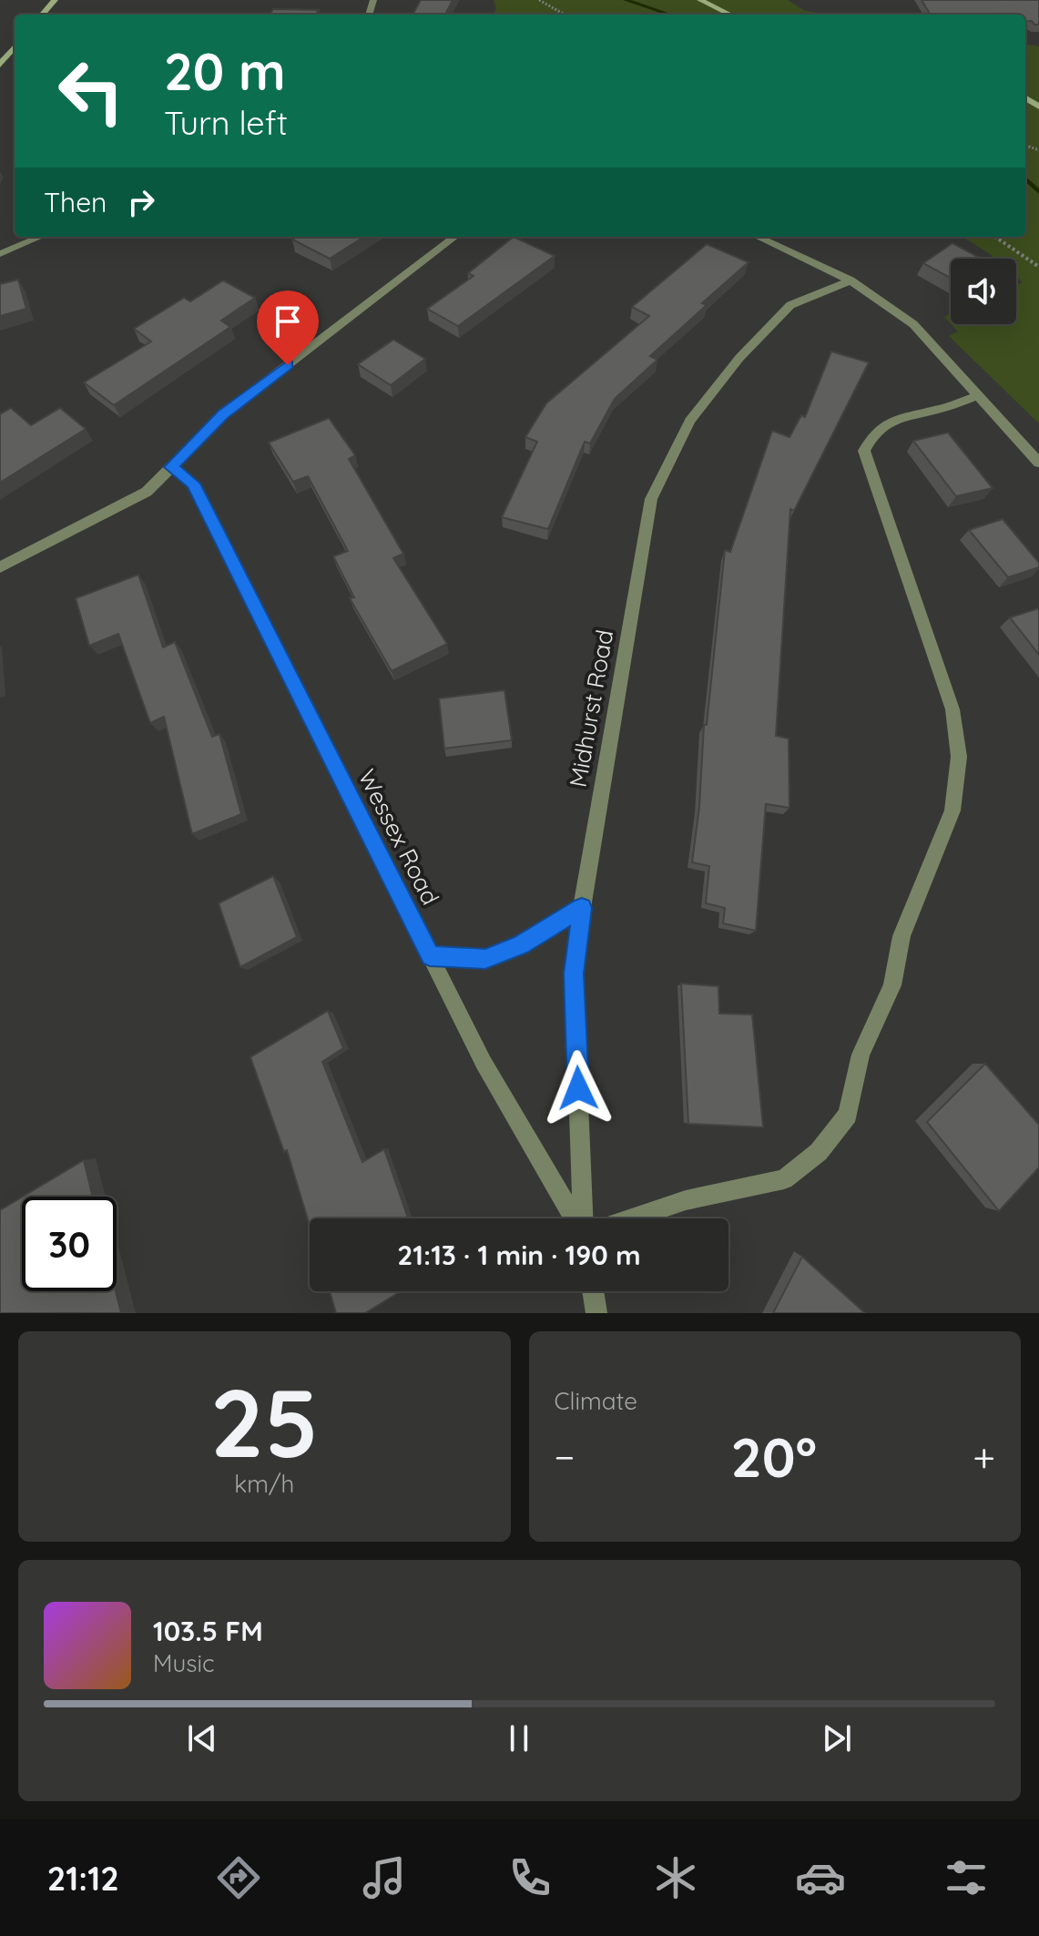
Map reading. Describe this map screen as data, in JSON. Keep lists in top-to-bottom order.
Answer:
{
  "streets": {
    "street": ["Midhurst Road", "Wessex Road"]
  },
  "page": {
    "turn": ["20 m", "Turn left"],
    "then": "Then",
    "limit": "30",
    "trip": "21:13 · 1 min · 190 m",
    "tile": [
      ["25", "km/h"],
      "Climate"
    ],
    "heat": ["−", "20°", "+"],
    "song": ["103.5 FM", "Music"],
    "tabs": "21:12"
  }
}
